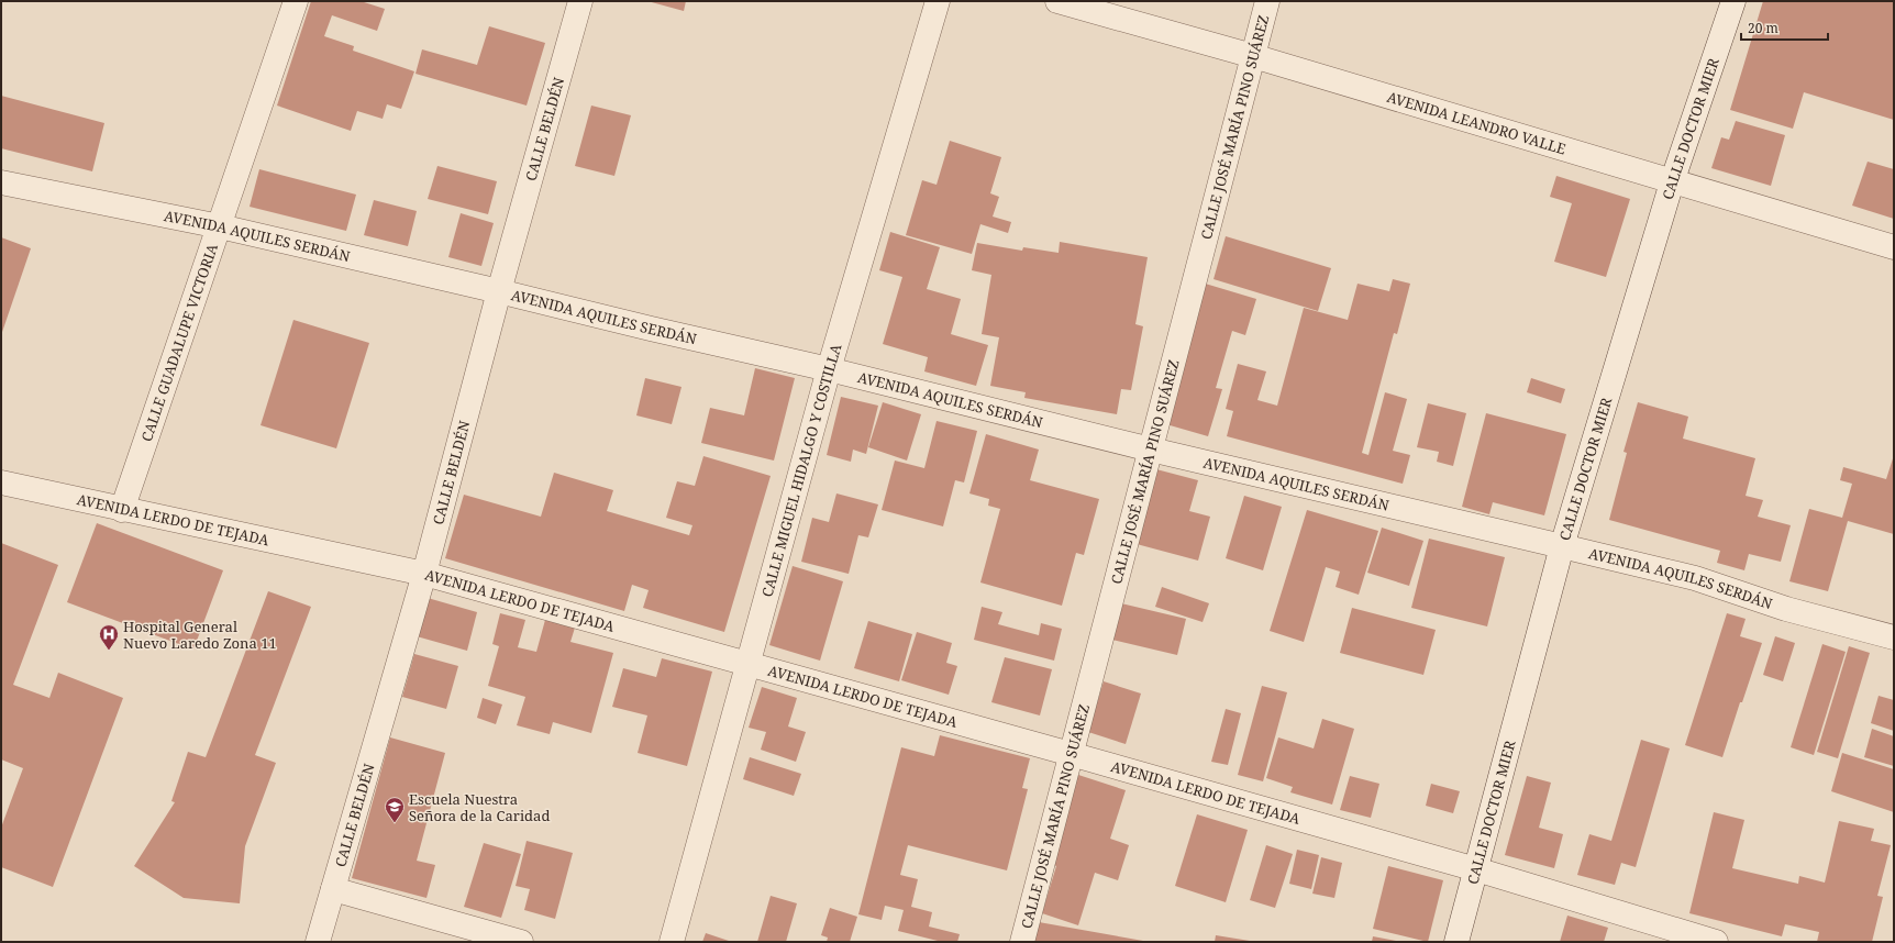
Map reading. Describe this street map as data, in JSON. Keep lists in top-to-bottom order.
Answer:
{
  "streets": {
    "street": [
      "AVENIDA LEANDRO VALLE",
      "CALLE JOSÉ MARÍA PINO SUÁREZ",
      "CALLE BELDÉN",
      "CALLE DOCTOR MIER",
      "AVENIDA AQUILES SERDÁN",
      "CALLE GUADALUPE VICTORIA",
      "CALLE MIGUEL HIDALGO Y COSTILLA",
      "AVENIDA LERDO DE TEJADA"
    ]
  },
  "crossings": [
    ["AVENIDA LEANDRO VALLE", "CALLE JOSÉ MARÍA PINO SUÁREZ"],
    ["AVENIDA LEANDRO VALLE", "CALLE DOCTOR MIER"],
    ["CALLE JOSÉ MARÍA PINO SUÁREZ", "AVENIDA AQUILES SERDÁN"],
    ["CALLE JOSÉ MARÍA PINO SUÁREZ", "AVENIDA LERDO DE TEJADA"],
    ["CALLE BELDÉN", "AVENIDA AQUILES SERDÁN"],
    ["CALLE BELDÉN", "AVENIDA LERDO DE TEJADA"],
    ["CALLE DOCTOR MIER", "AVENIDA AQUILES SERDÁN"],
    ["CALLE DOCTOR MIER", "AVENIDA LERDO DE TEJADA"],
    ["AVENIDA AQUILES SERDÁN", "CALLE GUADALUPE VICTORIA"],
    ["AVENIDA AQUILES SERDÁN", "CALLE MIGUEL HIDALGO Y COSTILLA"],
    ["CALLE GUADALUPE VICTORIA", "AVENIDA LERDO DE TEJADA"],
    ["CALLE MIGUEL HIDALGO Y COSTILLA", "AVENIDA LERDO DE TEJADA"]
  ],
  "places": {
    "hospital": ["Hospital General Nuevo Laredo Zona 11"],
    "school or university": ["Escuela Nuestra Señora de la Caridad"]
  },
  "scale_bar": "20 m"
}
